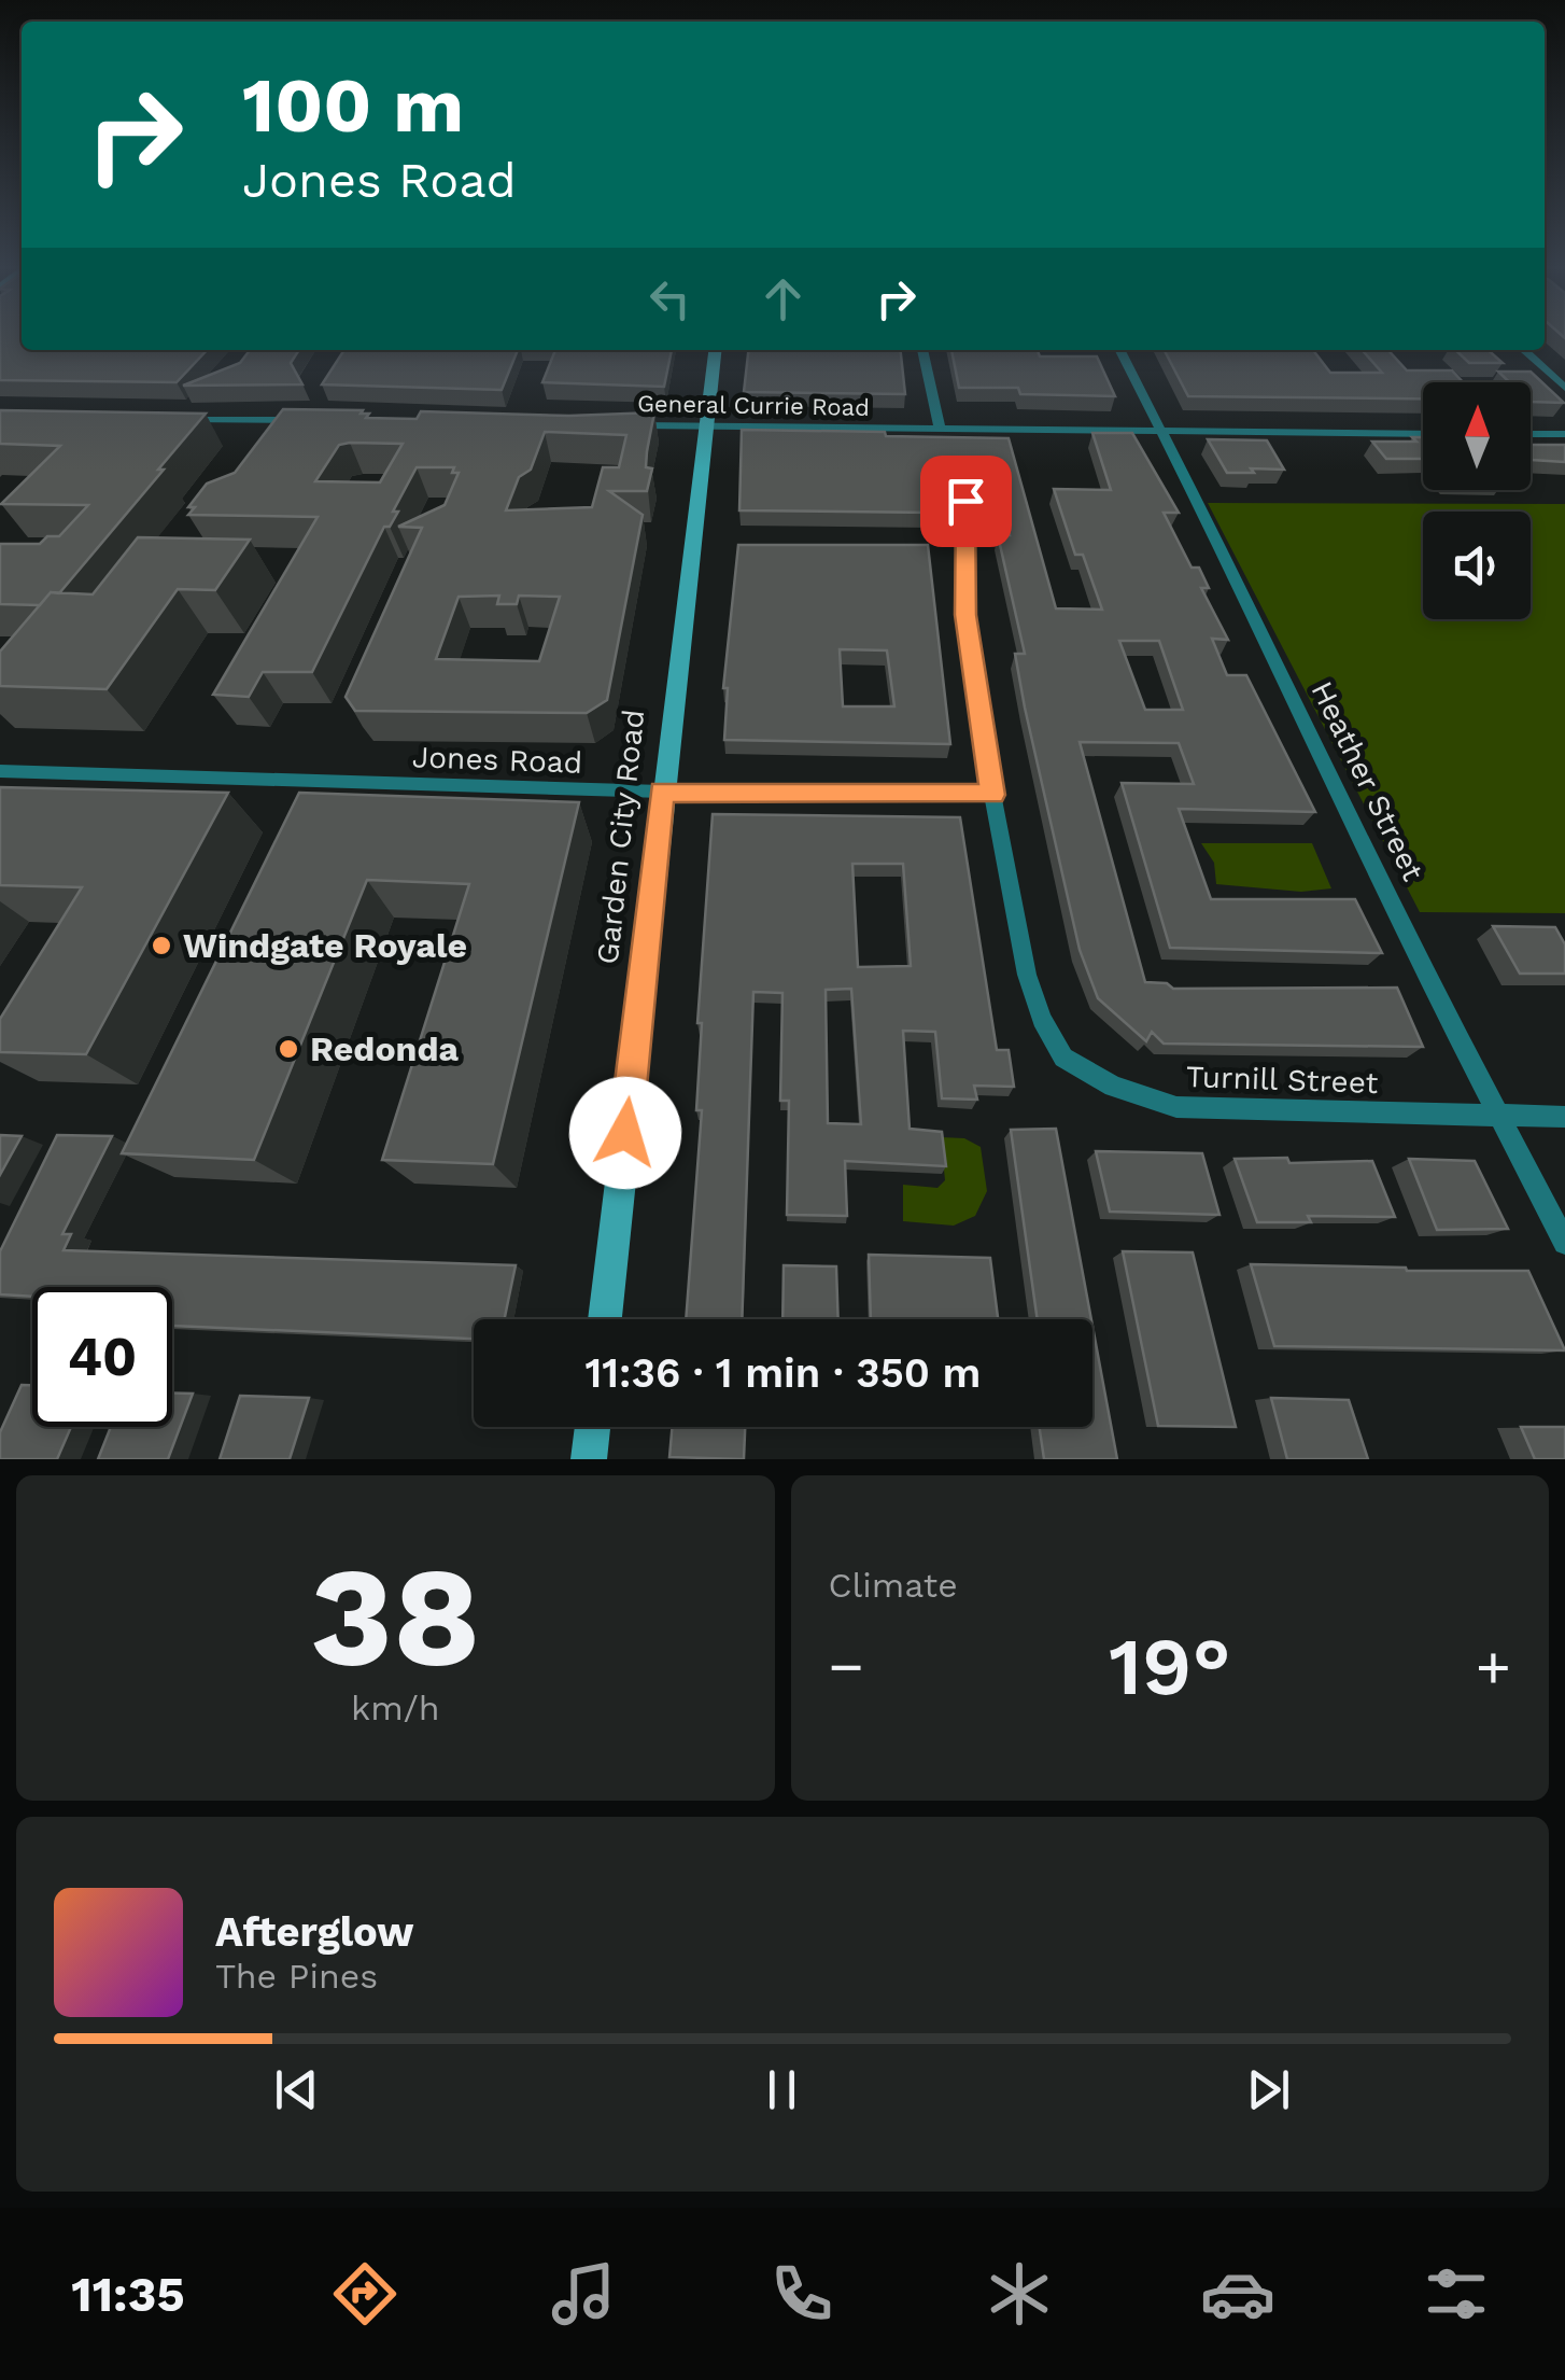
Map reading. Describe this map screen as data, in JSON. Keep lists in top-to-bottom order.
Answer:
{
  "streets": {
    "street": [
      "General Currie Road",
      "Jones Road",
      "Heather Street",
      "Garden City Road",
      "Turnill Street"
    ]
  },
  "crossings": [
    ["General Currie Road", "Heather Street"],
    ["General Currie Road", "Garden City Road"],
    ["Jones Road", "Garden City Road"],
    ["Jones Road", "Turnill Street"],
    ["Heather Street", "Turnill Street"]
  ],
  "places": ["Windgate Royale", "Redonda"],
  "north": "top",
  "page": {
    "turn": ["100 m", "Jones Road"],
    "limit": "40",
    "trip": "11:36 · 1 min · 350 m",
    "tile": [
      ["38", "km/h"],
      "Climate"
    ],
    "heat": ["−", "19°", "+"],
    "song": ["Afterglow", "The Pines"],
    "tabs": "11:35"
  }
}
